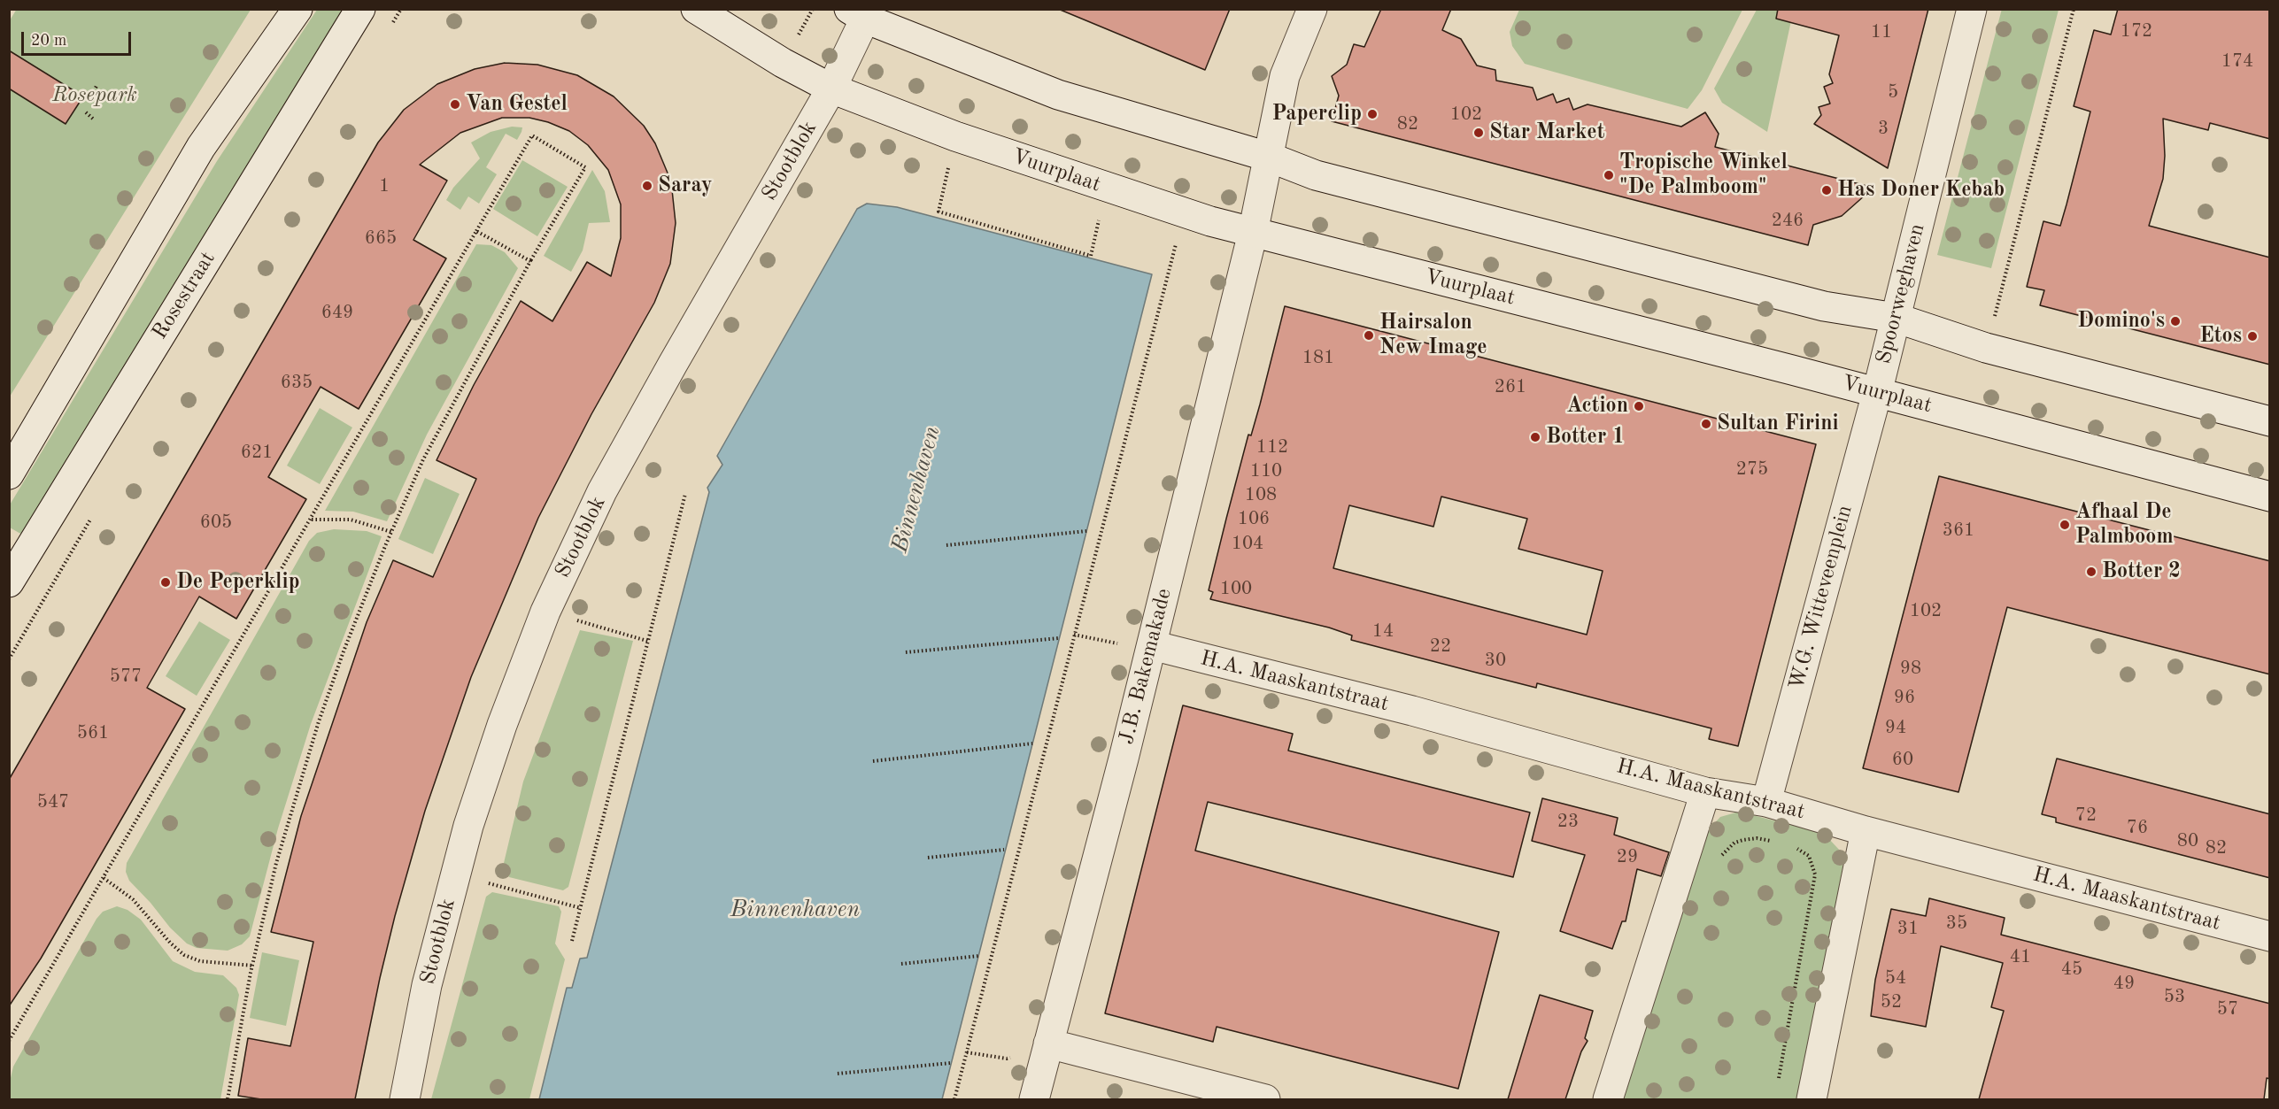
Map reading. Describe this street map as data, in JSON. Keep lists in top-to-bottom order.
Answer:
{
  "streets": {
    "street": [
      "Stootblok",
      "Vuurplaat",
      "Spoorweghaven",
      "Rosestraat",
      "W.G. Witteveenplein",
      "J.B. Bakemakade",
      "H.A. Maaskantstraat"
    ]
  },
  "crossings": [
    ["Stootblok", "Vuurplaat"],
    ["Vuurplaat", "Spoorweghaven"],
    ["Vuurplaat", "W.G. Witteveenplein"],
    ["Vuurplaat", "J.B. Bakemakade"],
    ["Spoorweghaven", "W.G. Witteveenplein"],
    ["W.G. Witteveenplein", "H.A. Maaskantstraat"],
    ["J.B. Bakemakade", "H.A. Maaskantstraat"]
  ],
  "water": ["Binnenhaven"],
  "parks": ["Rosepark"],
  "places": [
    "Van Gestel",
    "Paperclip",
    "Star Market",
    "Tropische Winkel \"De Palmboom\"",
    "Saray",
    "Has Doner Kebab",
    "Domino's",
    "Hairsalon New Image",
    "Etos",
    "Action",
    "Sultan Firini",
    "Botter 1",
    "Afhaal De Palmboom",
    "Botter 2",
    "De Peperklip"
  ],
  "house_numbers": [
    "172",
    "11",
    "174",
    "5",
    "102",
    "82",
    "3",
    "1",
    "246",
    "665",
    "649",
    "181",
    "635",
    "261",
    "112",
    "621",
    "275",
    "110",
    "108",
    "106",
    "605",
    "361",
    "104",
    "100",
    "102",
    "14",
    "22",
    "30",
    "98",
    "577",
    "96",
    "94",
    "561",
    "60",
    "547",
    "72",
    "23",
    "76",
    "80",
    "82",
    "29",
    "35",
    "31",
    "41",
    "45",
    "54",
    "49",
    "53",
    "52",
    "57"
  ],
  "scale_bar": "20 m"
}
